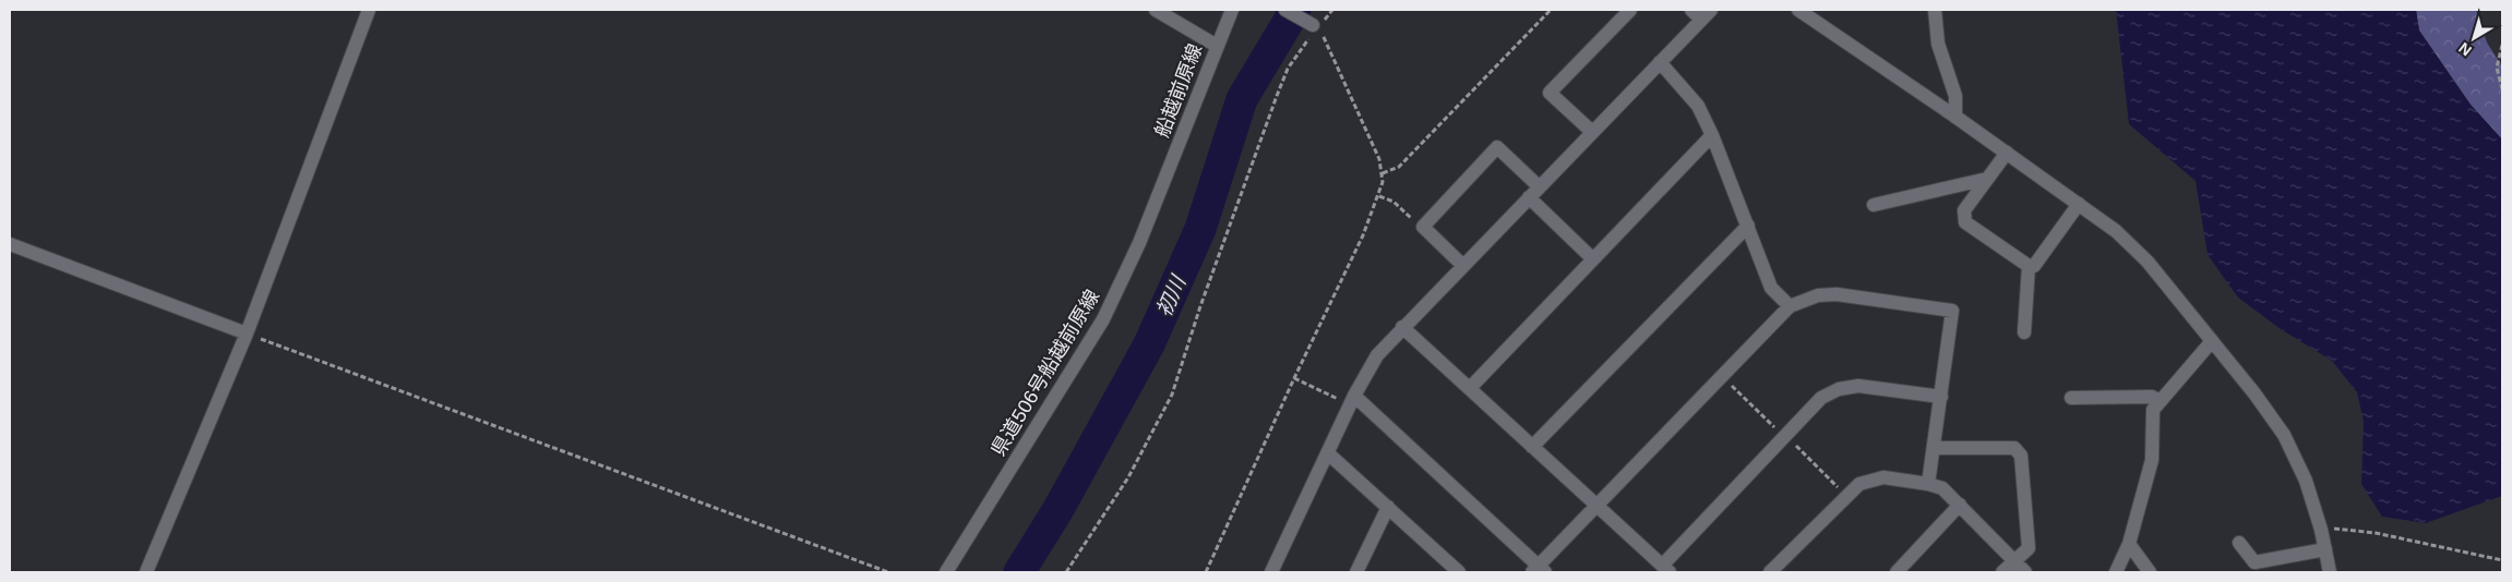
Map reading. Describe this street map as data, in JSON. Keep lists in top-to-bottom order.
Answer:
{
  "streets": {
    "street": ["船越前原線", "県道506号船越前原線"]
  },
  "crossings": [
    ["船越前原線", "県道506号船越前原線"]
  ],
  "water": ["初川"],
  "north": "bottom left"
}
